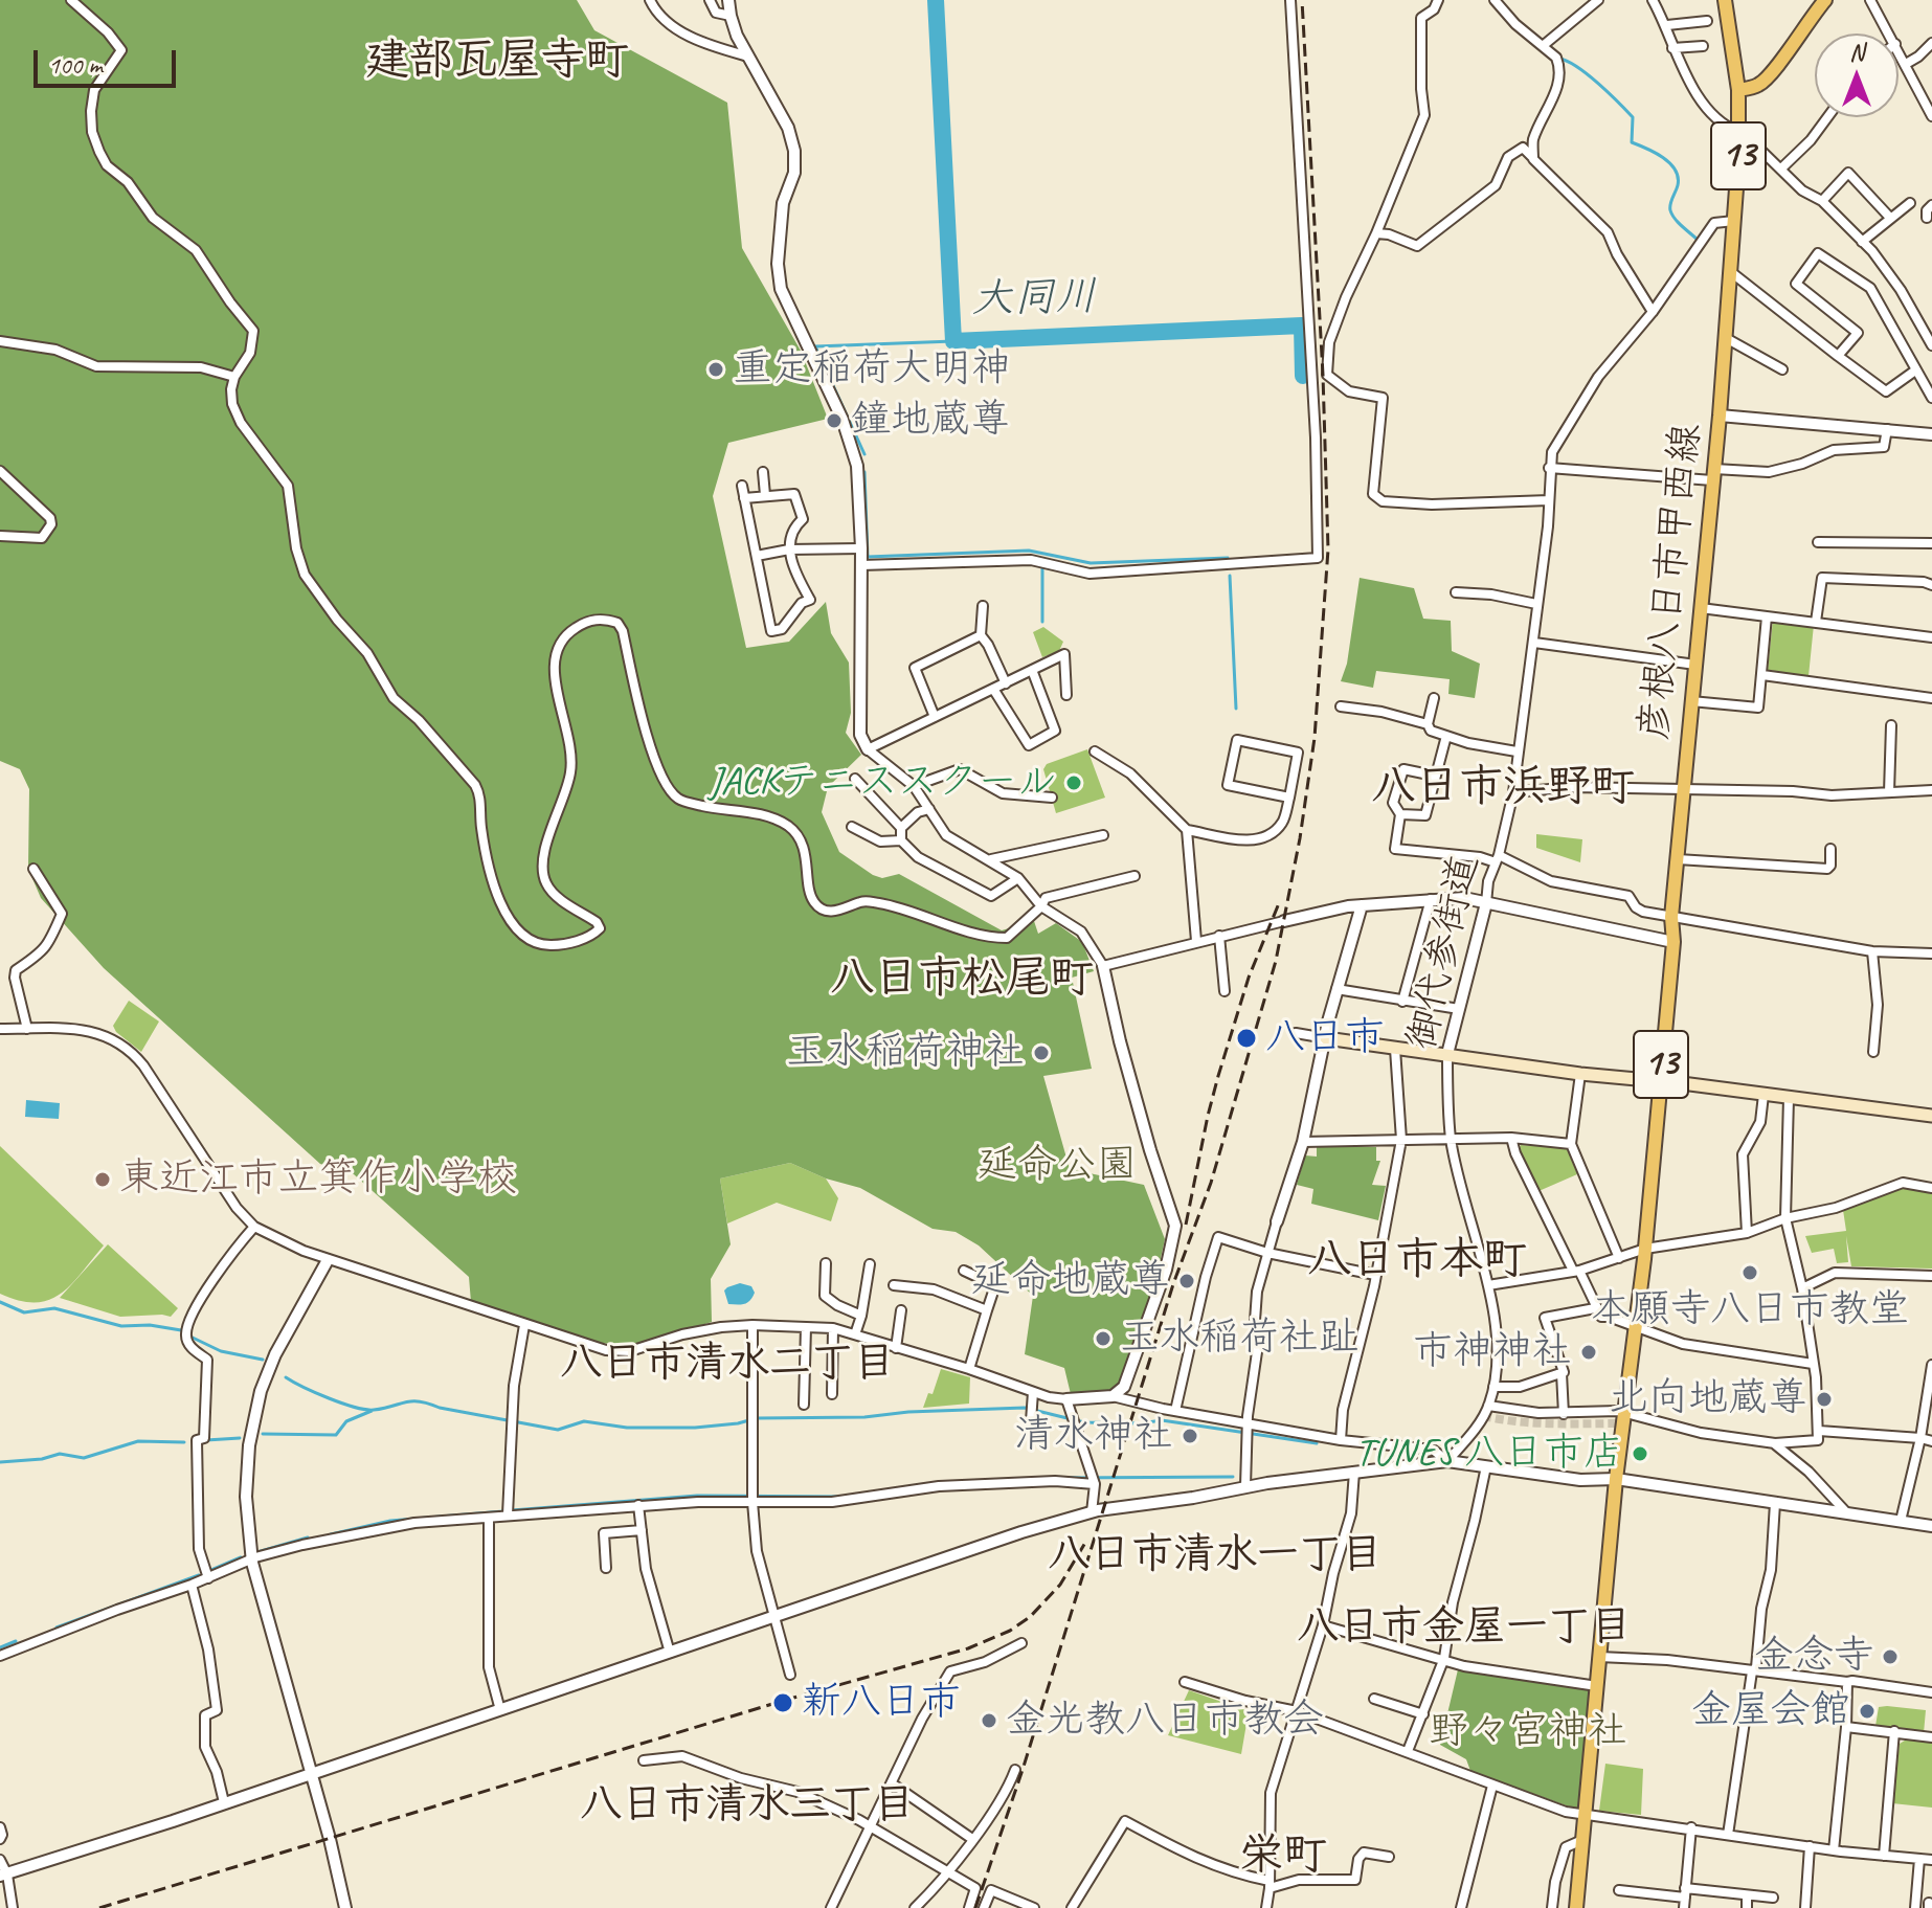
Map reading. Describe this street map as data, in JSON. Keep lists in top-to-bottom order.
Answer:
{
  "streets": {
    "main road": ["13", "彦根八日市甲西線"],
    "street": ["御代参街道"]
  },
  "crossings": [
    ["13", "彦根八日市甲西線"],
    ["彦根八日市甲西線", "御代参街道"]
  ],
  "districts": [
    "建部瓦屋寺町",
    "八日市浜野町",
    "八日市松尾町",
    "八日市本町",
    "八日市清水二丁目",
    "八日市清水一丁目",
    "八日市金屋一丁目",
    "八日市清水三丁目",
    "栄町"
  ],
  "water": ["大同川"],
  "parks": ["延命公園", "野々宮神社"],
  "places": [
    "重定稲荷大明神",
    "鐘地蔵尊",
    "JACKテニススクール",
    "八日市",
    "玉水稲荷神社",
    "東近江市立箕作小学校",
    "本願寺八日市教堂",
    "延命地蔵尊",
    "玉水稲荷社趾",
    "市神神社",
    "北向地蔵尊",
    "清水神社",
    "TUNES 八日市店",
    "金念寺",
    "新八日市",
    "金屋会館",
    "金光教八日市教会"
  ],
  "scale_bar": "100 m",
  "north": "top"
}
